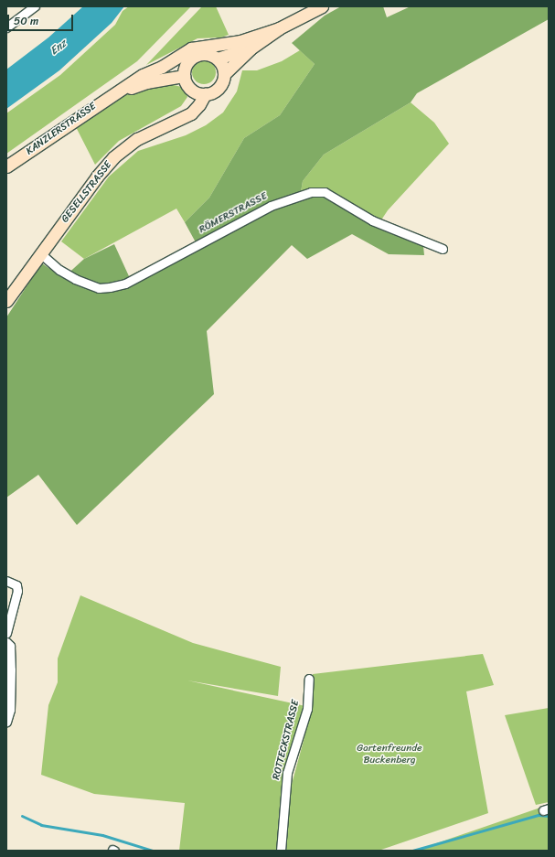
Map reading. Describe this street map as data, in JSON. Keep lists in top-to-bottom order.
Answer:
{
  "streets": {
    "main road": ["KANZLERSTRASSE", "GESELLSTRASSE"],
    "street": ["RÖMERSTRASSE", "ROTTECKSTRASSE"]
  },
  "crossings": [
    ["KANZLERSTRASSE", "GESELLSTRASSE"],
    ["GESELLSTRASSE", "RÖMERSTRASSE"]
  ],
  "water": ["Enz"],
  "parks": ["Gartenfreunde Buckenberg"],
  "scale_bar": "50 m"
}
